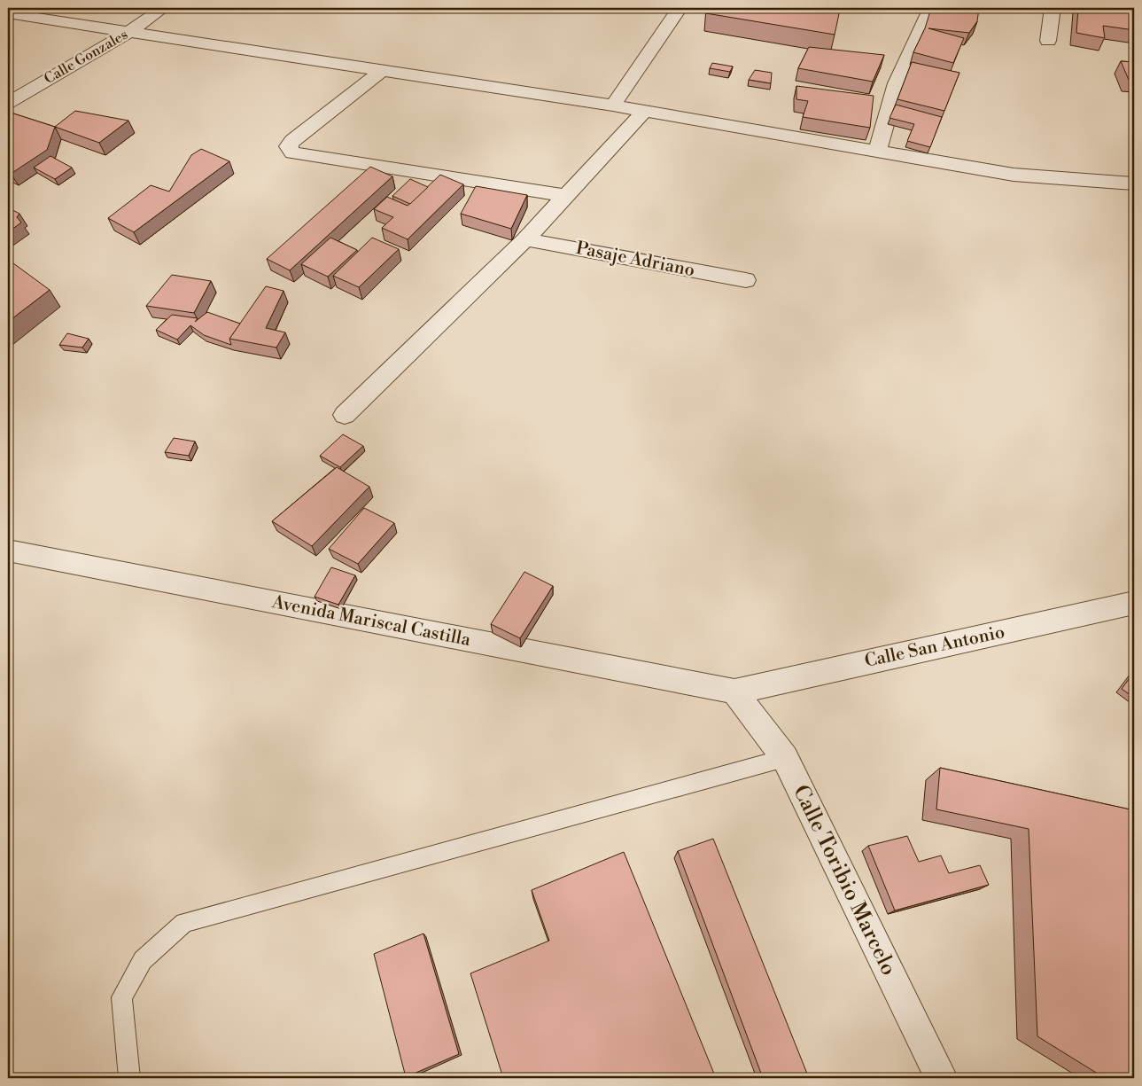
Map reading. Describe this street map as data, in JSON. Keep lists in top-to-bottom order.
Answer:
{
  "streets": {
    "street": [
      "Calle Gonzales",
      "Pasaje Adriano",
      "Avenida Mariscal Castilla",
      "Calle San Antonio",
      "Calle Toribio Marcelo"
    ]
  },
  "crossings": [
    ["Avenida Mariscal Castilla", "Calle San Antonio"],
    ["Avenida Mariscal Castilla", "Calle Toribio Marcelo"],
    ["Calle San Antonio", "Calle Toribio Marcelo"]
  ]
}
